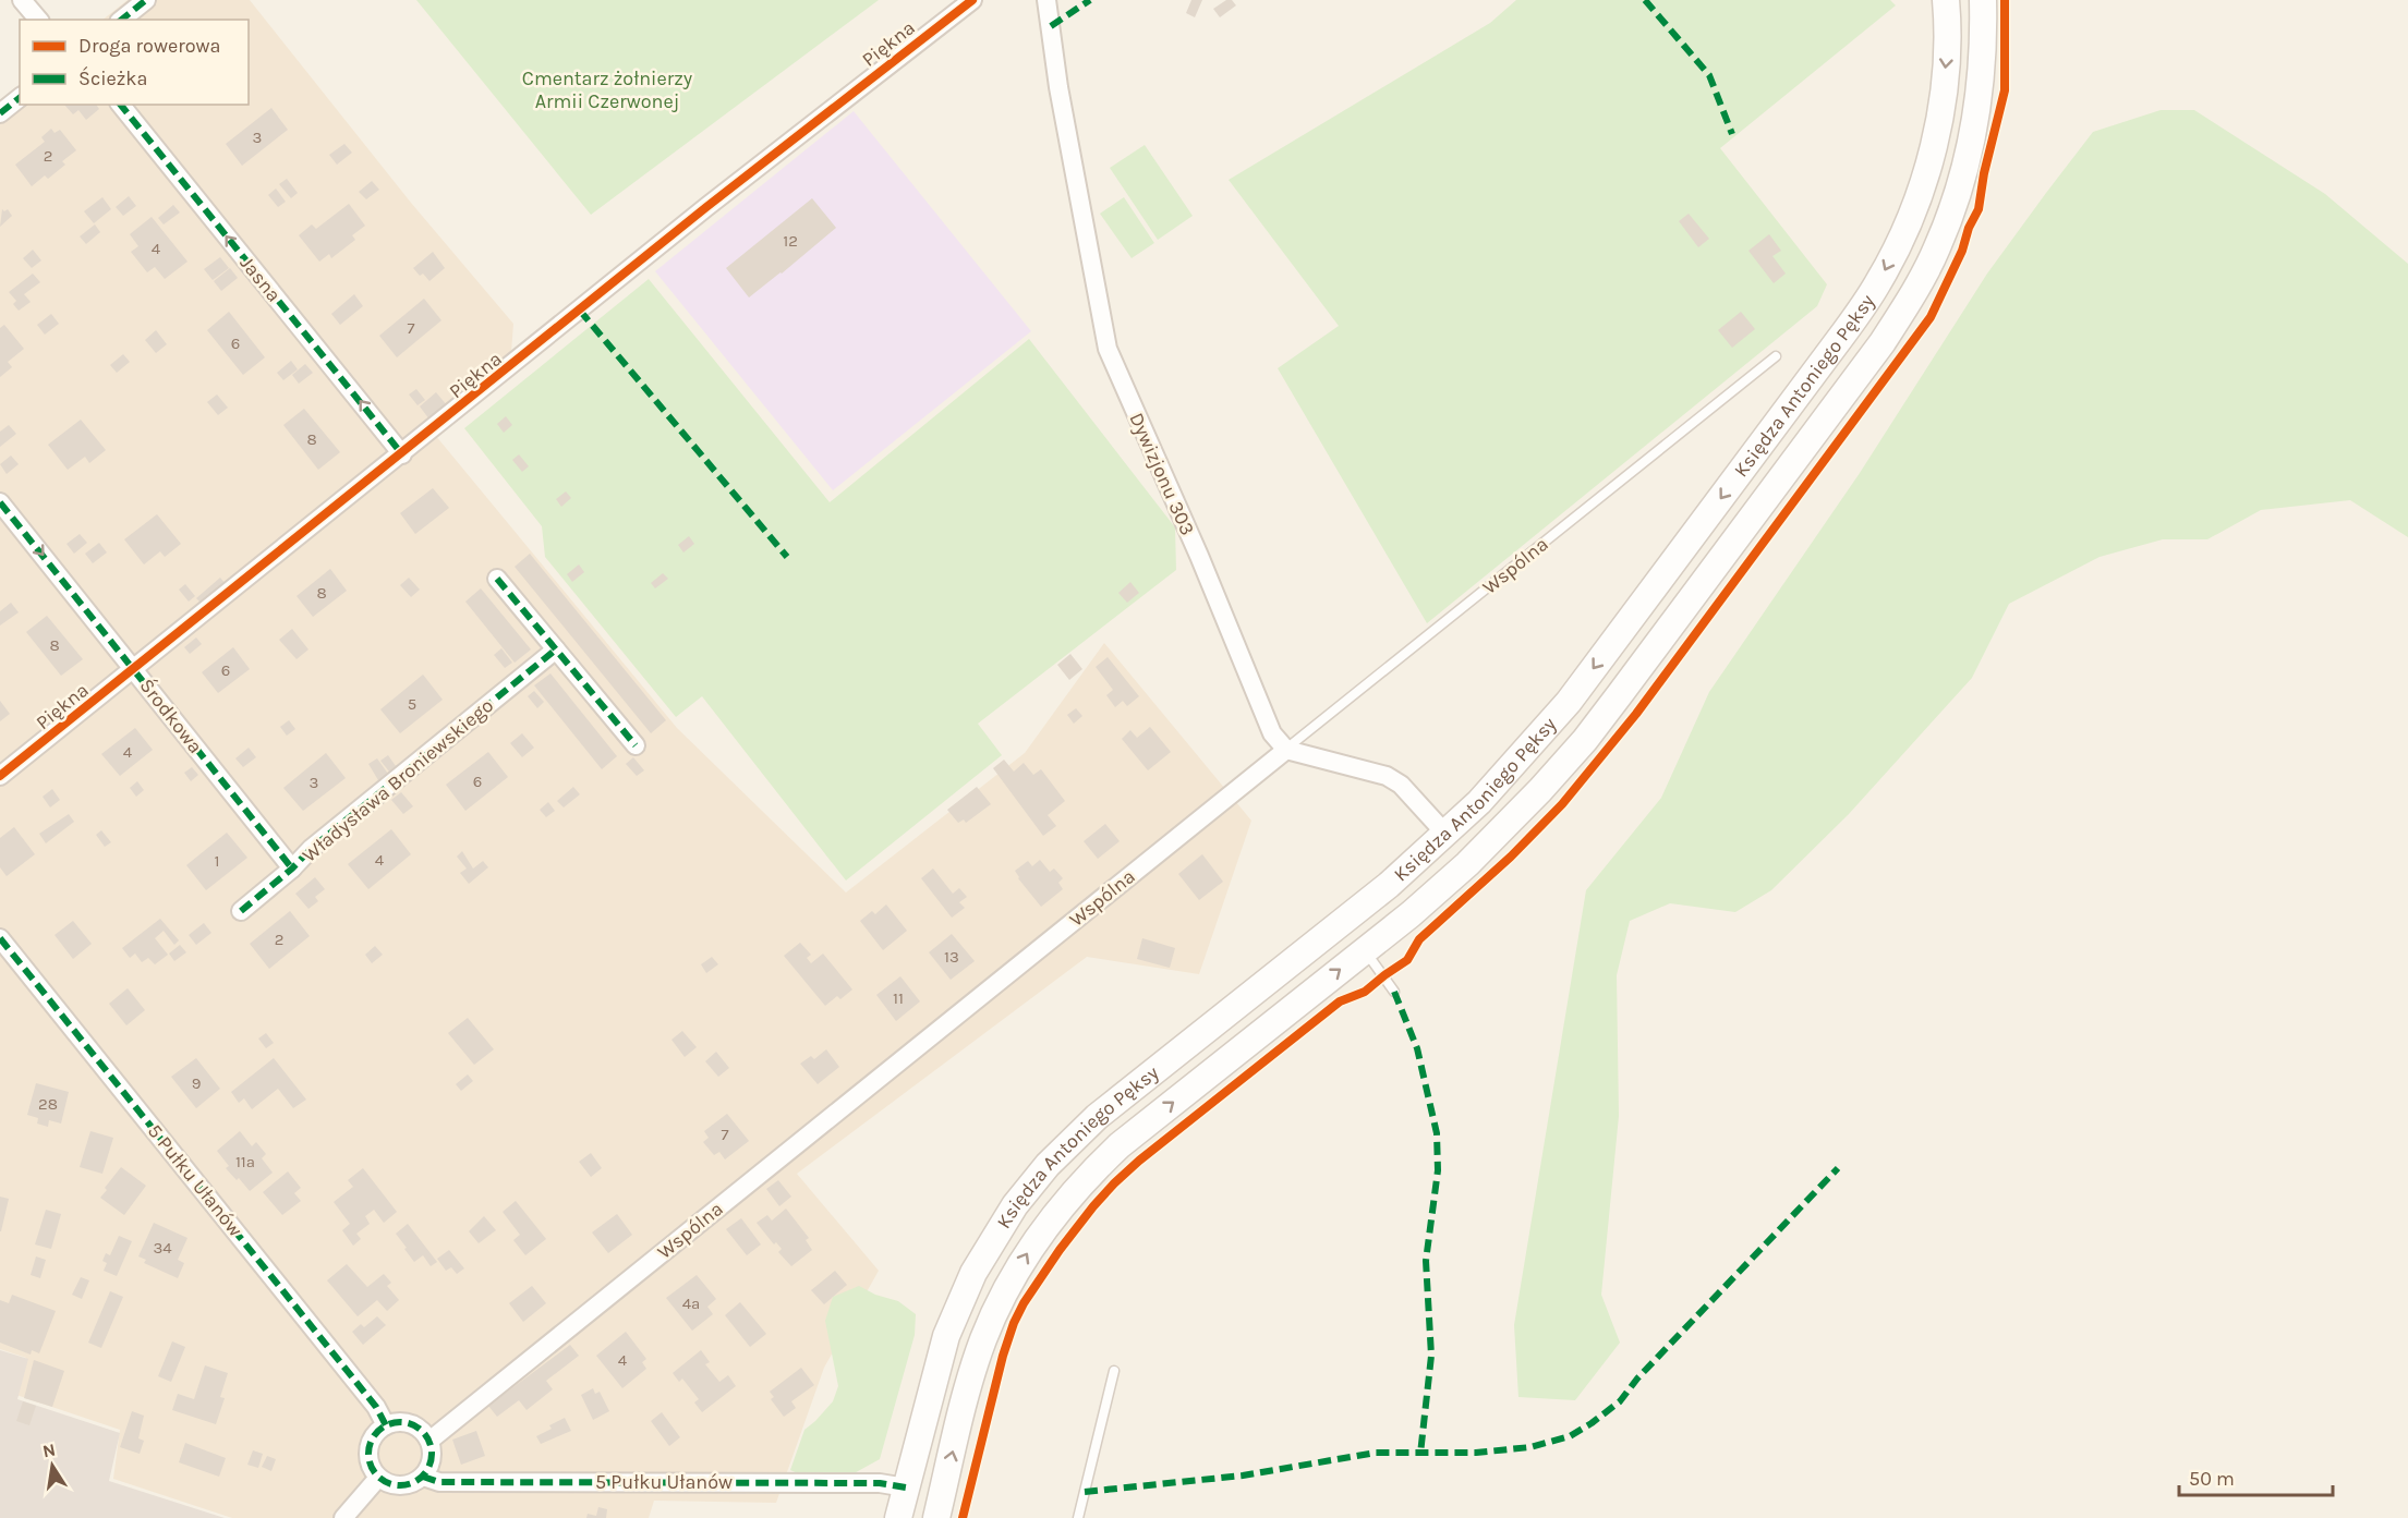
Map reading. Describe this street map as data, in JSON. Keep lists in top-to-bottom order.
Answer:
{
  "streets": {
    "main road": ["Księdza Antoniego Pęksy"],
    "street": [
      "Piękna",
      "Jasna",
      "Dywizjonu 303",
      "Wspólna",
      "Środkowa",
      "Władysława Broniewskiego",
      "5 Pułku Ułanów"
    ]
  },
  "crossings": [
    ["Piękna", "Jasna"],
    ["Piękna", "Środkowa"],
    ["Księdza Antoniego Pęksy", "5 Pułku Ułanów"],
    ["Dywizjonu 303", "Wspólna"],
    ["Wspólna", "5 Pułku Ułanów"],
    ["Środkowa", "Władysława Broniewskiego"]
  ],
  "one_way": ["Jasna", "Środkowa"],
  "parks": ["Cmentarz żołnierzy Armii Czerwonej"],
  "house_numbers": [
    "3",
    "2",
    "12",
    "4",
    "7",
    "6",
    "8",
    "8",
    "8",
    "6",
    "5",
    "4",
    "6",
    "3",
    "4",
    "1",
    "2",
    "13",
    "11",
    "9",
    "28",
    "7",
    "11a",
    "34",
    "4a",
    "4"
  ],
  "legend": ["Droga rowerowa", "Ścieżka"],
  "scale_bar": "50 m",
  "north": "top"
}
